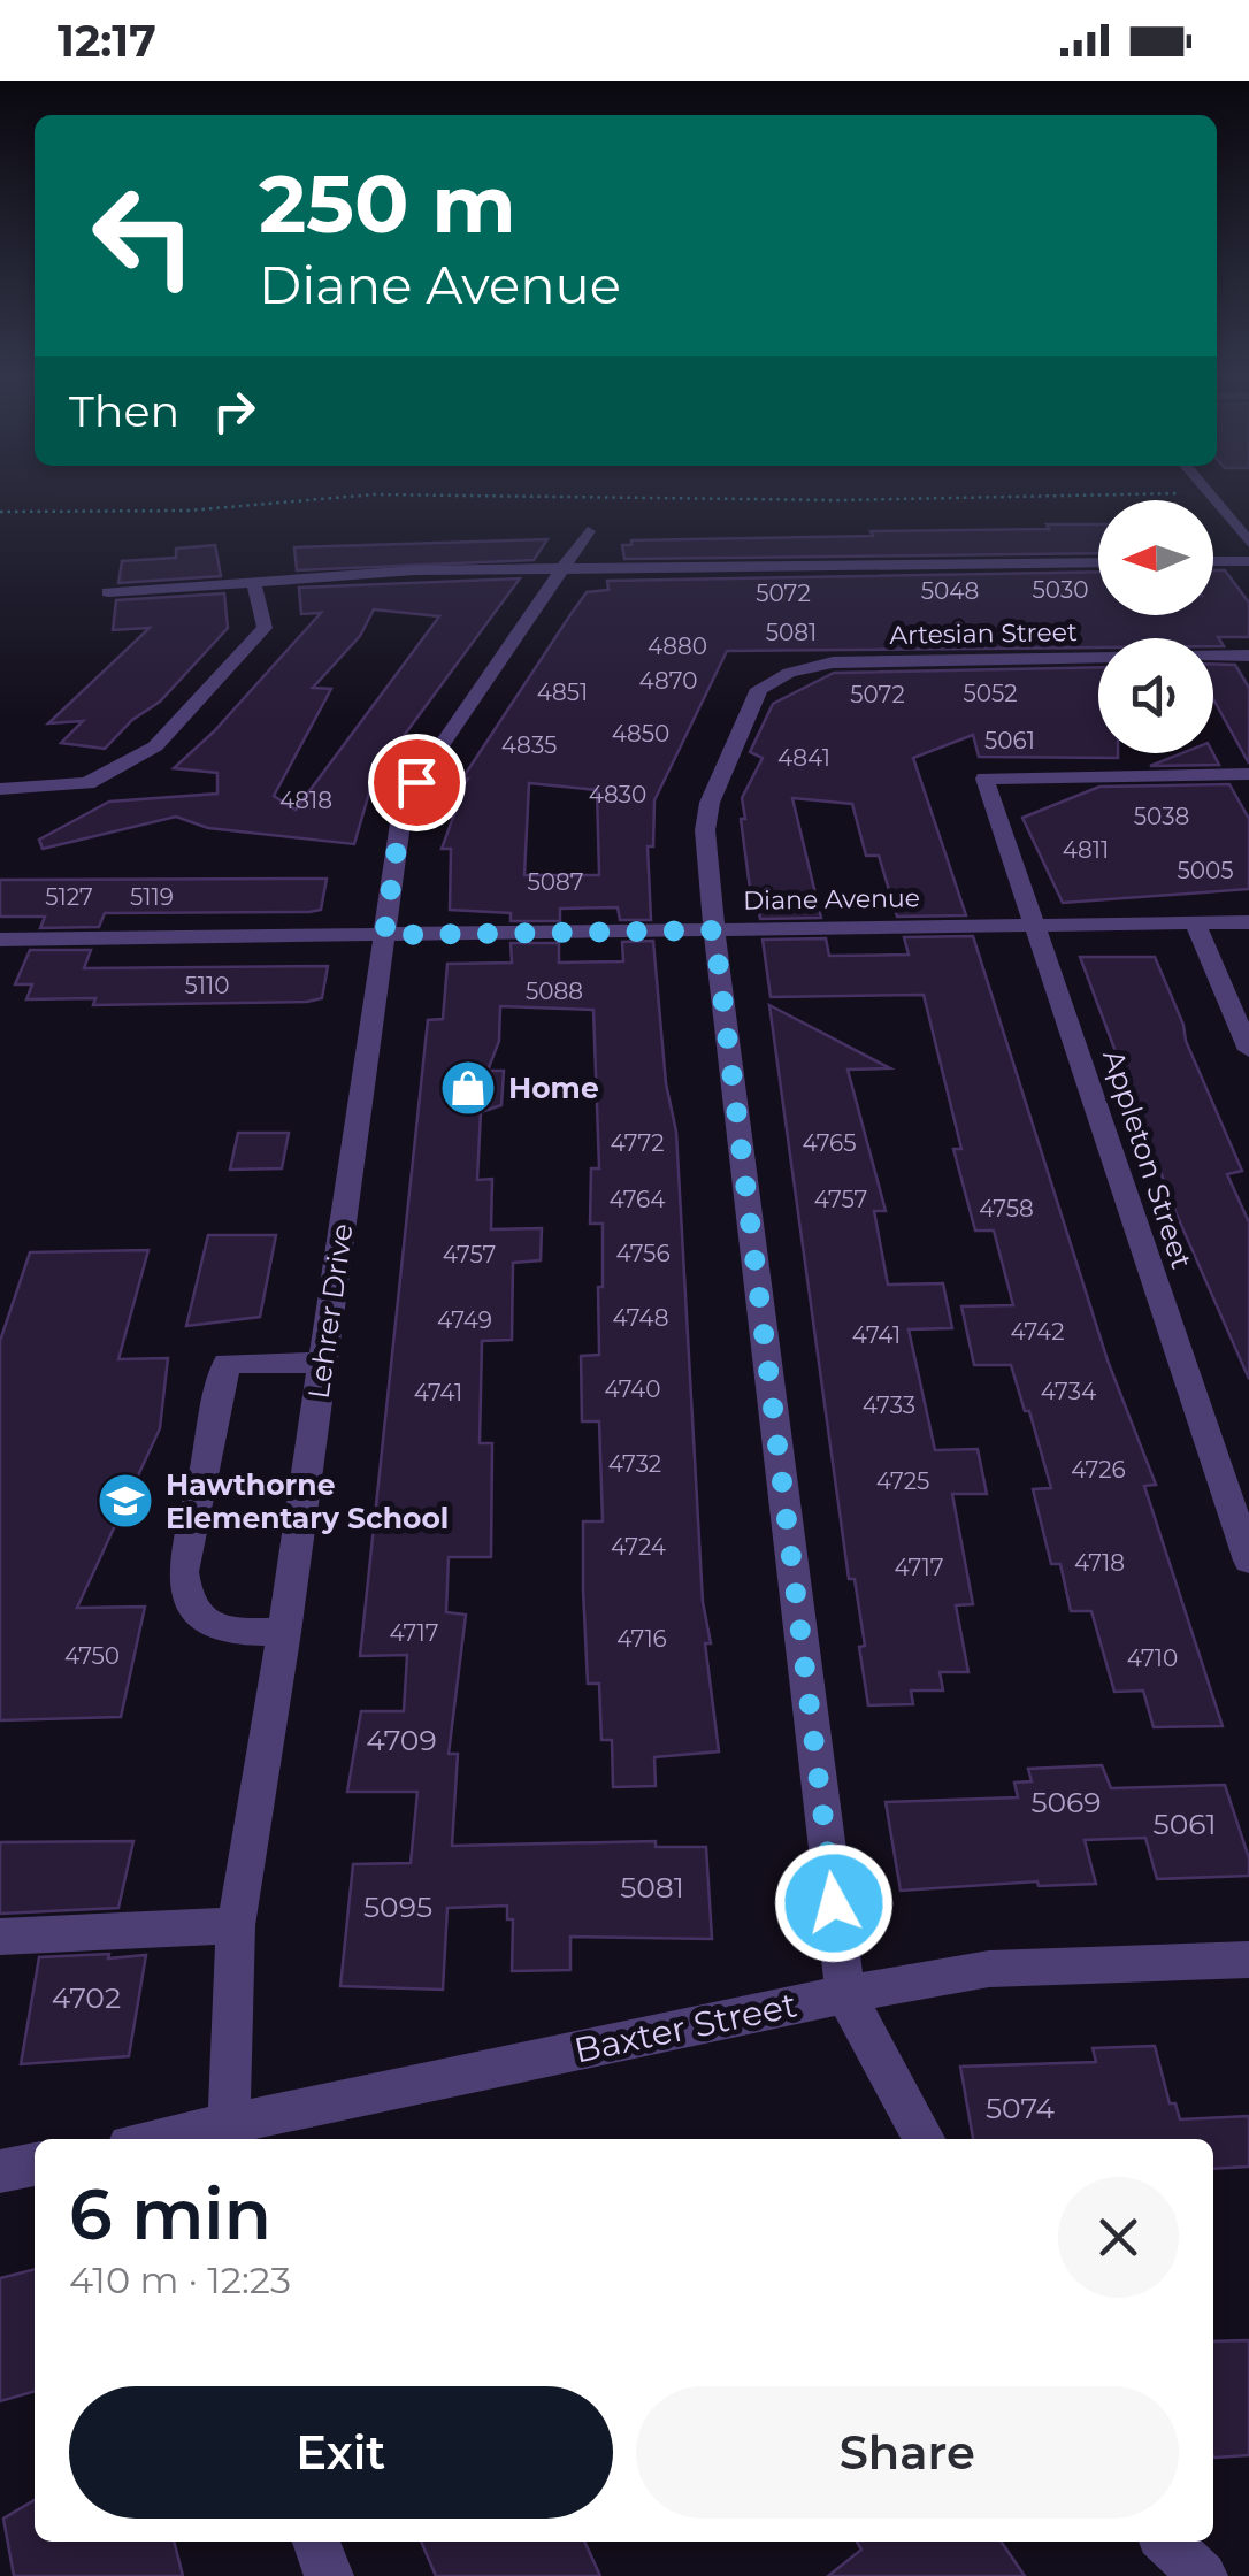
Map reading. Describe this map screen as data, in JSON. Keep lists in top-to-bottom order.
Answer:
{
  "streets": {
    "street": [
      "Artesian Street",
      "Diane Avenue",
      "Appleton Street",
      "Lehrer Drive",
      "Baxter Street"
    ]
  },
  "crossings": [
    ["Artesian Street", "Diane Avenue"],
    ["Diane Avenue", "Appleton Street"],
    ["Diane Avenue", "Lehrer Drive"],
    ["Lehrer Drive", "Baxter Street"]
  ],
  "places": {
    "shop": ["Home"],
    "school or university": ["Hawthorne Elementary School"]
  },
  "house_numbers": [
    "5030",
    "5048",
    "5072",
    "5081",
    "4880",
    "4870",
    "4851",
    "5052",
    "5072",
    "4850",
    "5061",
    "4835",
    "4841",
    "4830",
    "4818",
    "5038",
    "4811",
    "5005",
    "5087",
    "5127",
    "5119",
    "5110",
    "5088",
    "4772",
    "4765",
    "4764",
    "4757",
    "4758",
    "4756",
    "4757",
    "4748",
    "4749",
    "4742",
    "4741",
    "4740",
    "4734",
    "4741",
    "4733",
    "4732",
    "4726",
    "4725",
    "4724",
    "4718",
    "4717",
    "4717",
    "4716",
    "4750",
    "4710",
    "4709",
    "5069",
    "5061",
    "5081",
    "5095",
    "4702",
    "5074"
  ],
  "north": "left",
  "page": {
    "status": "12:17",
    "turn": ["250 m", "Diane Avenue"],
    "then": "Then",
    "heading": ["6 min", "410 m · 12:23"],
    "buttons": ["Exit", "Share"]
  }
}
